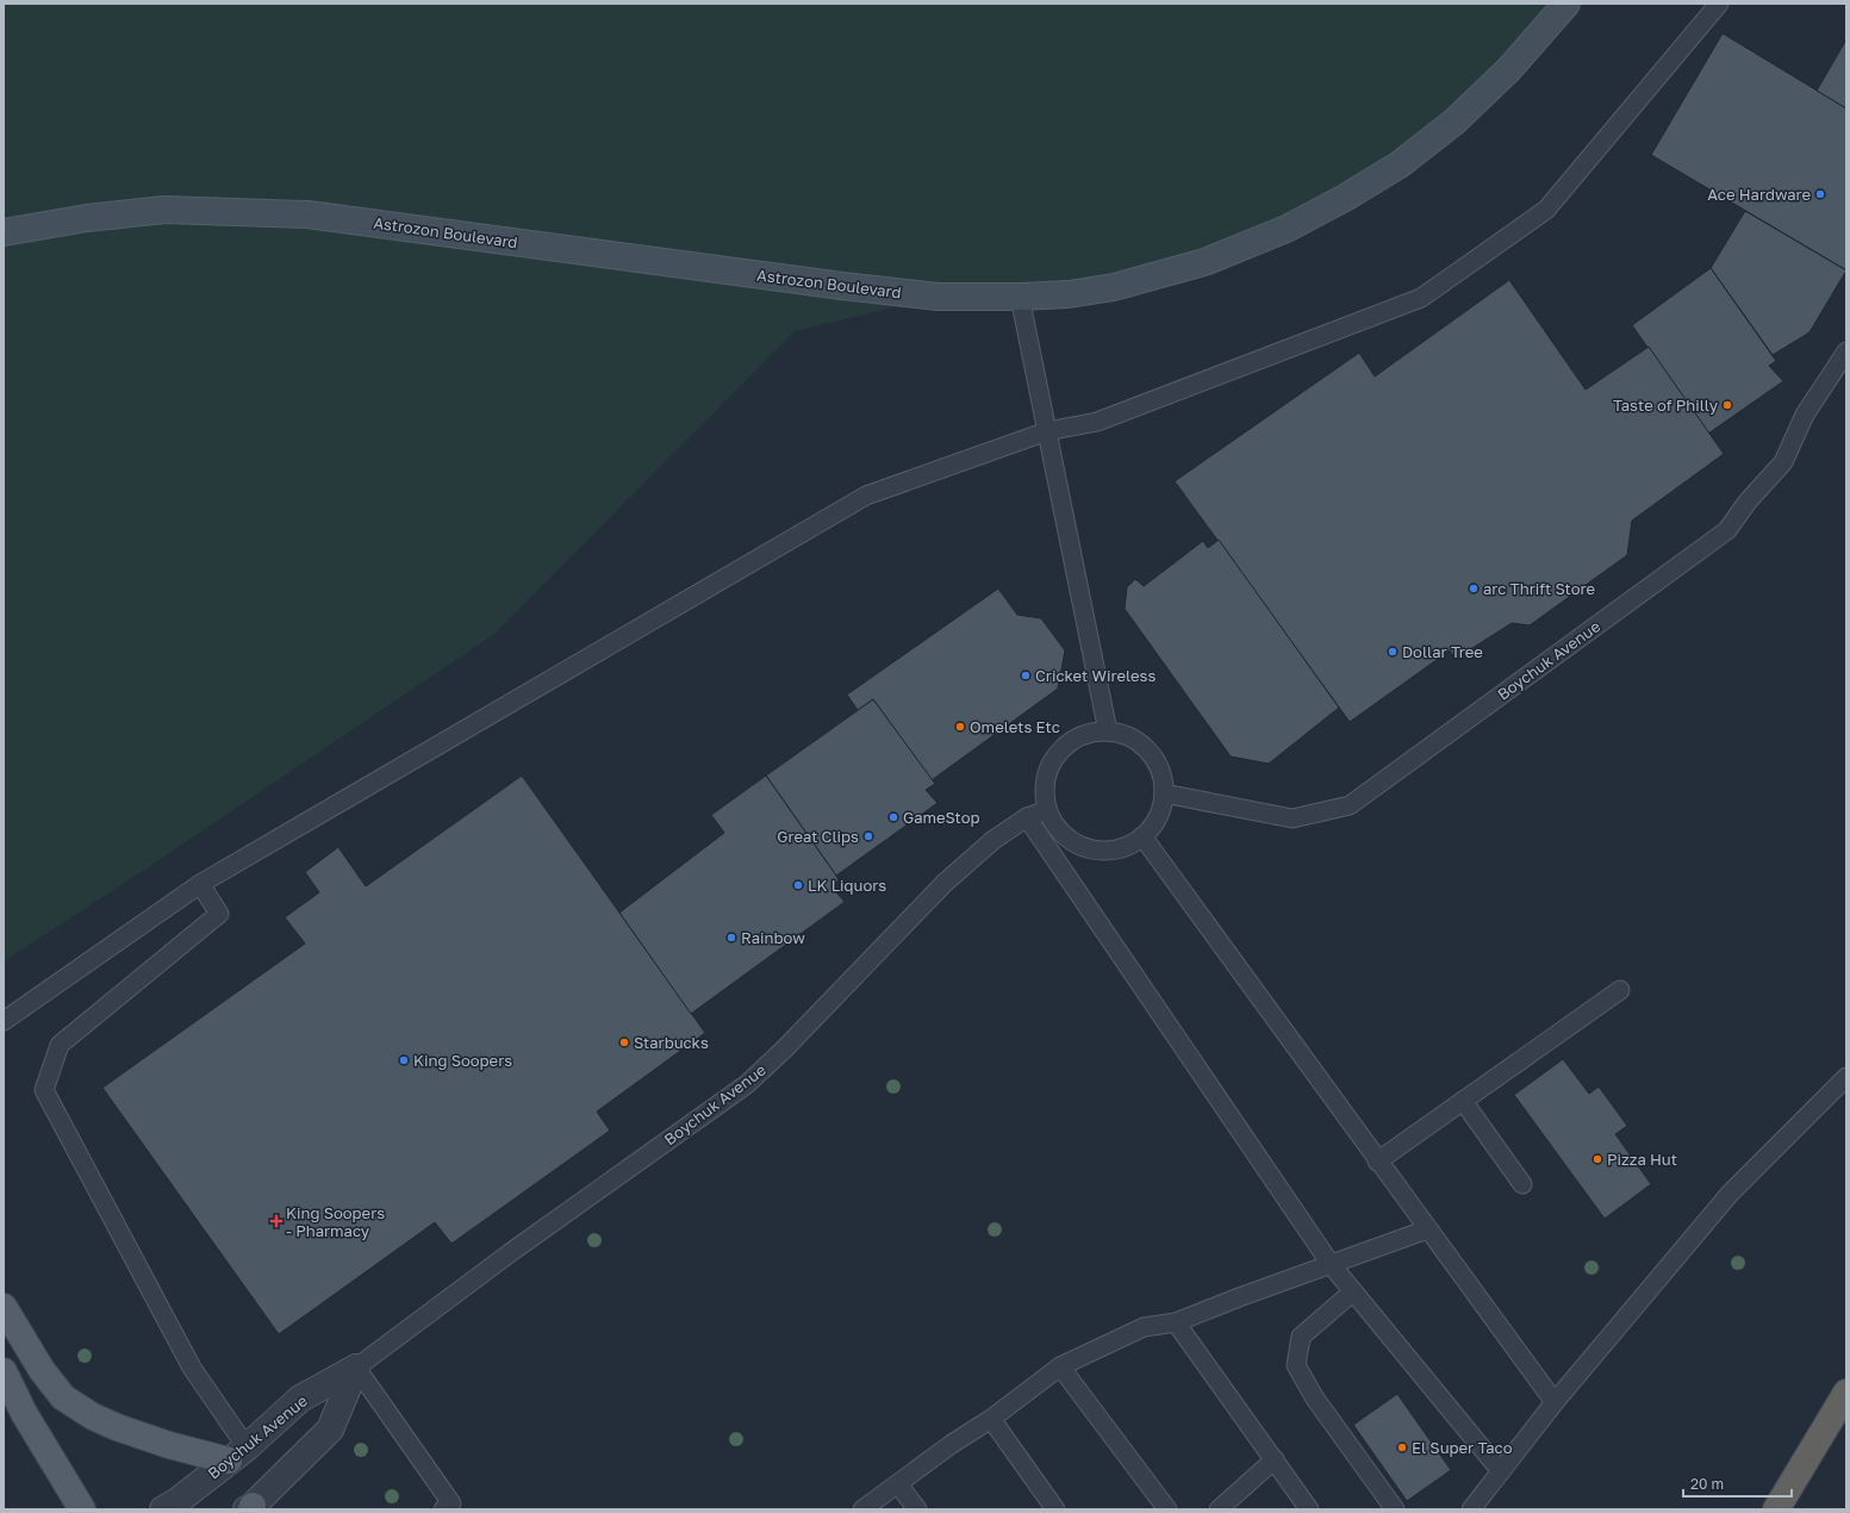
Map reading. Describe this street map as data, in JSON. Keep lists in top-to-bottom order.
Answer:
{
  "streets": {
    "main road": ["Astrozon Boulevard"],
    "street": ["Boychuk Avenue"]
  },
  "places": {
    "other": [
      "Ace Hardware",
      "Taste of Philly",
      "arc Thrift Store",
      "Dollar Tree",
      "Cricket Wireless",
      "Omelets Etc",
      "GameStop",
      "Great Clips",
      "LK Liquors",
      "Rainbow",
      "Starbucks",
      "King Soopers",
      "Pizza Hut",
      "El Super Taco"
    ],
    "health": ["King Soopers - Pharmacy"]
  },
  "scale_bar": "20 m"
}
